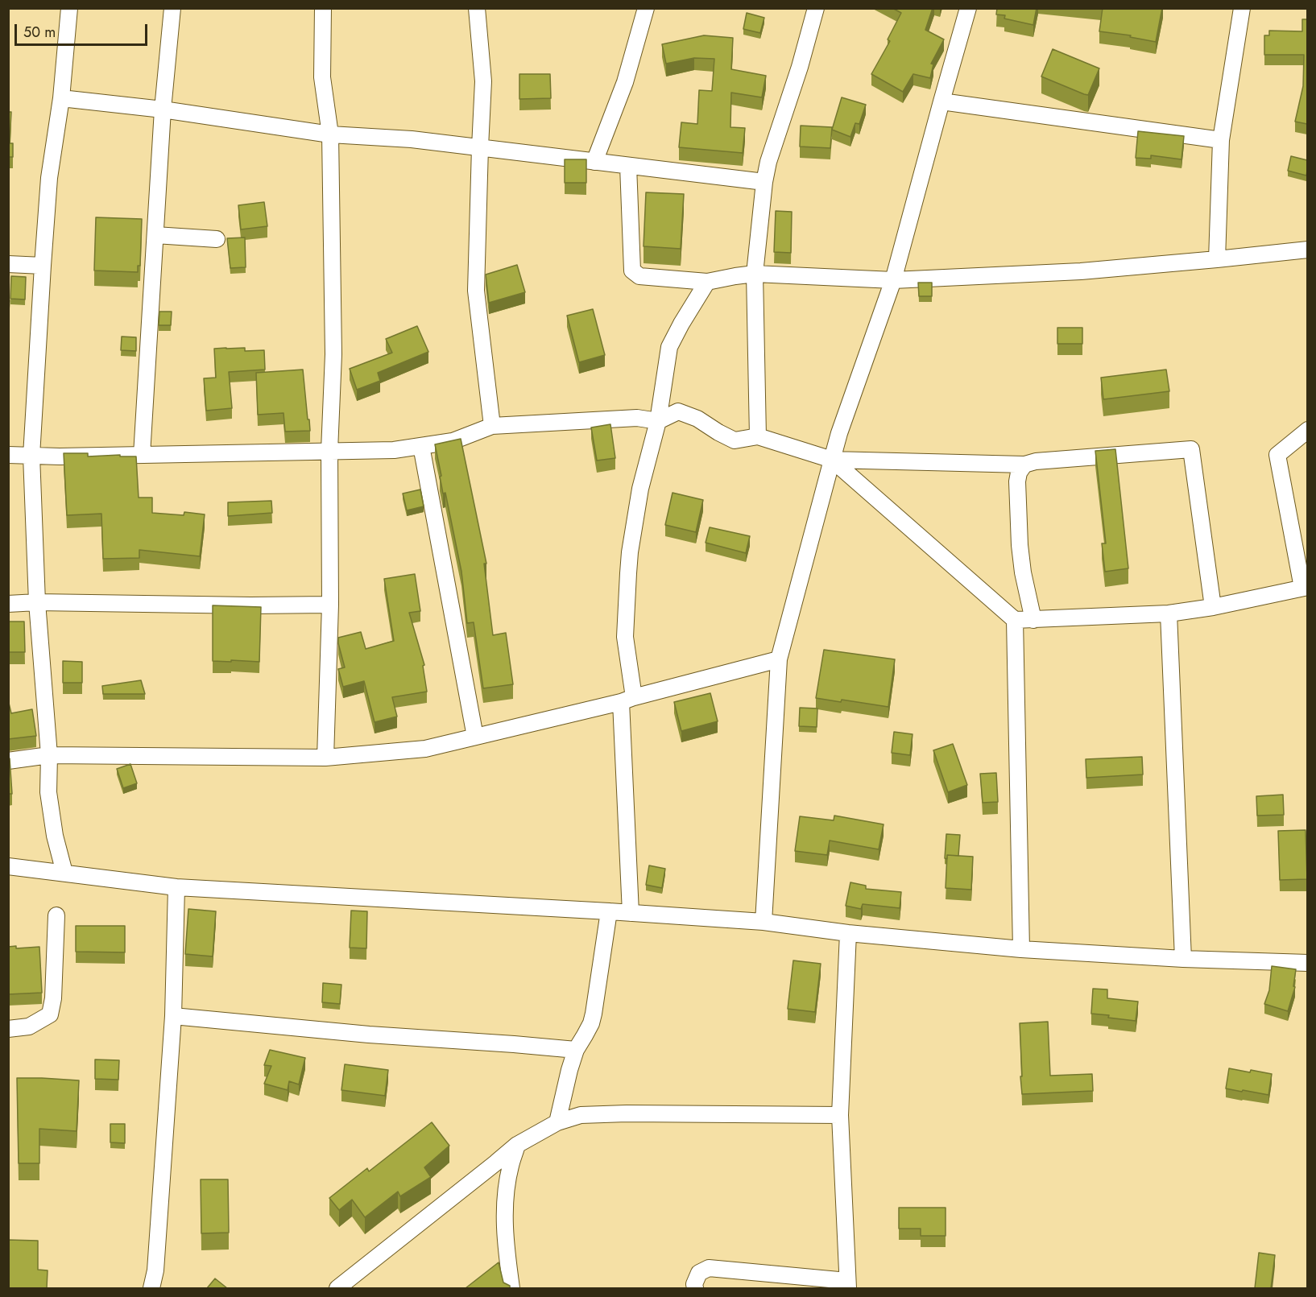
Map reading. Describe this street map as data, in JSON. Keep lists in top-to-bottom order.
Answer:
{
  "scale_bar": "50 m"
}
